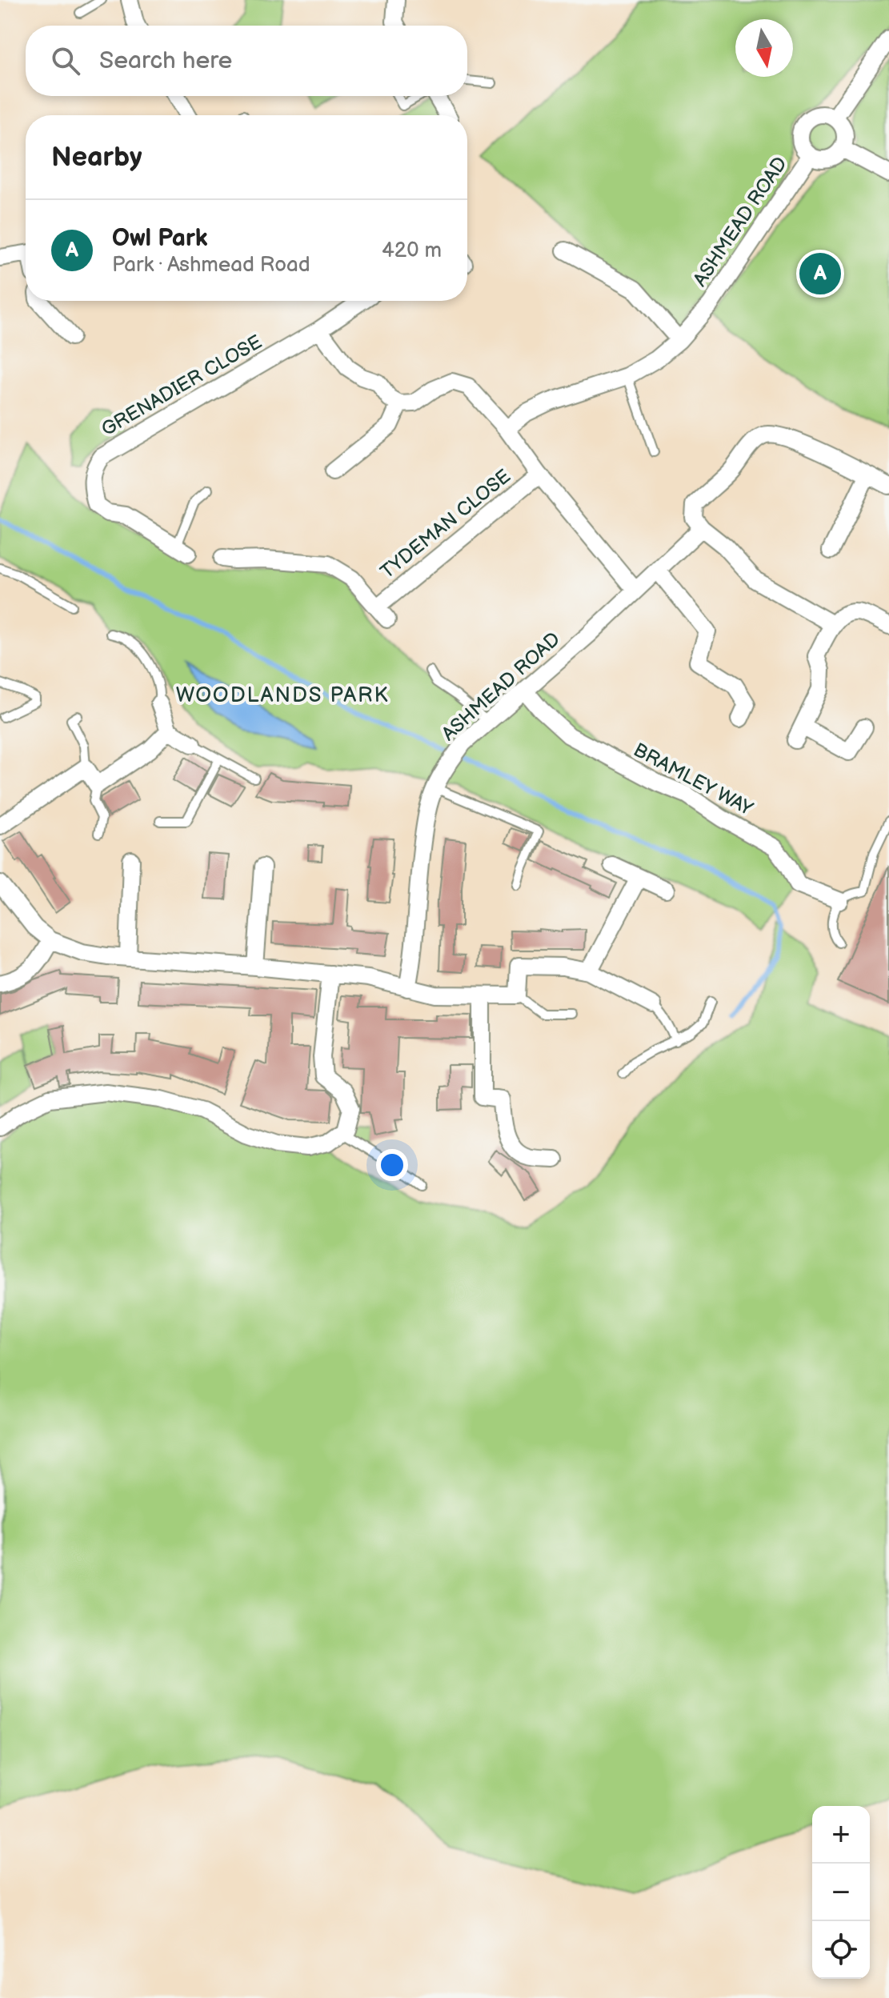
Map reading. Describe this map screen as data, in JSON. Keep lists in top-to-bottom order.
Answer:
{
  "streets": {
    "street": [
      "ASHMEAD ROAD",
      "GRENADIER CLOSE",
      "TYDEMAN CLOSE",
      "BRAMLEY WAY"
    ]
  },
  "crossings": [
    ["ASHMEAD ROAD", "BRAMLEY WAY"]
  ],
  "districts": ["WOODLANDS PARK"],
  "north": "bottom",
  "page": {
    "search": "Search here",
    "heading": "Nearby",
    "list": [
      {
        "mark": "A",
        "name": "Owl Park",
        "note": "Park · Ashmead Road",
        "value": "420 m"
      }
    ],
    "pins": "A",
    "map_buttons": ["+", "−"]
  }
}
